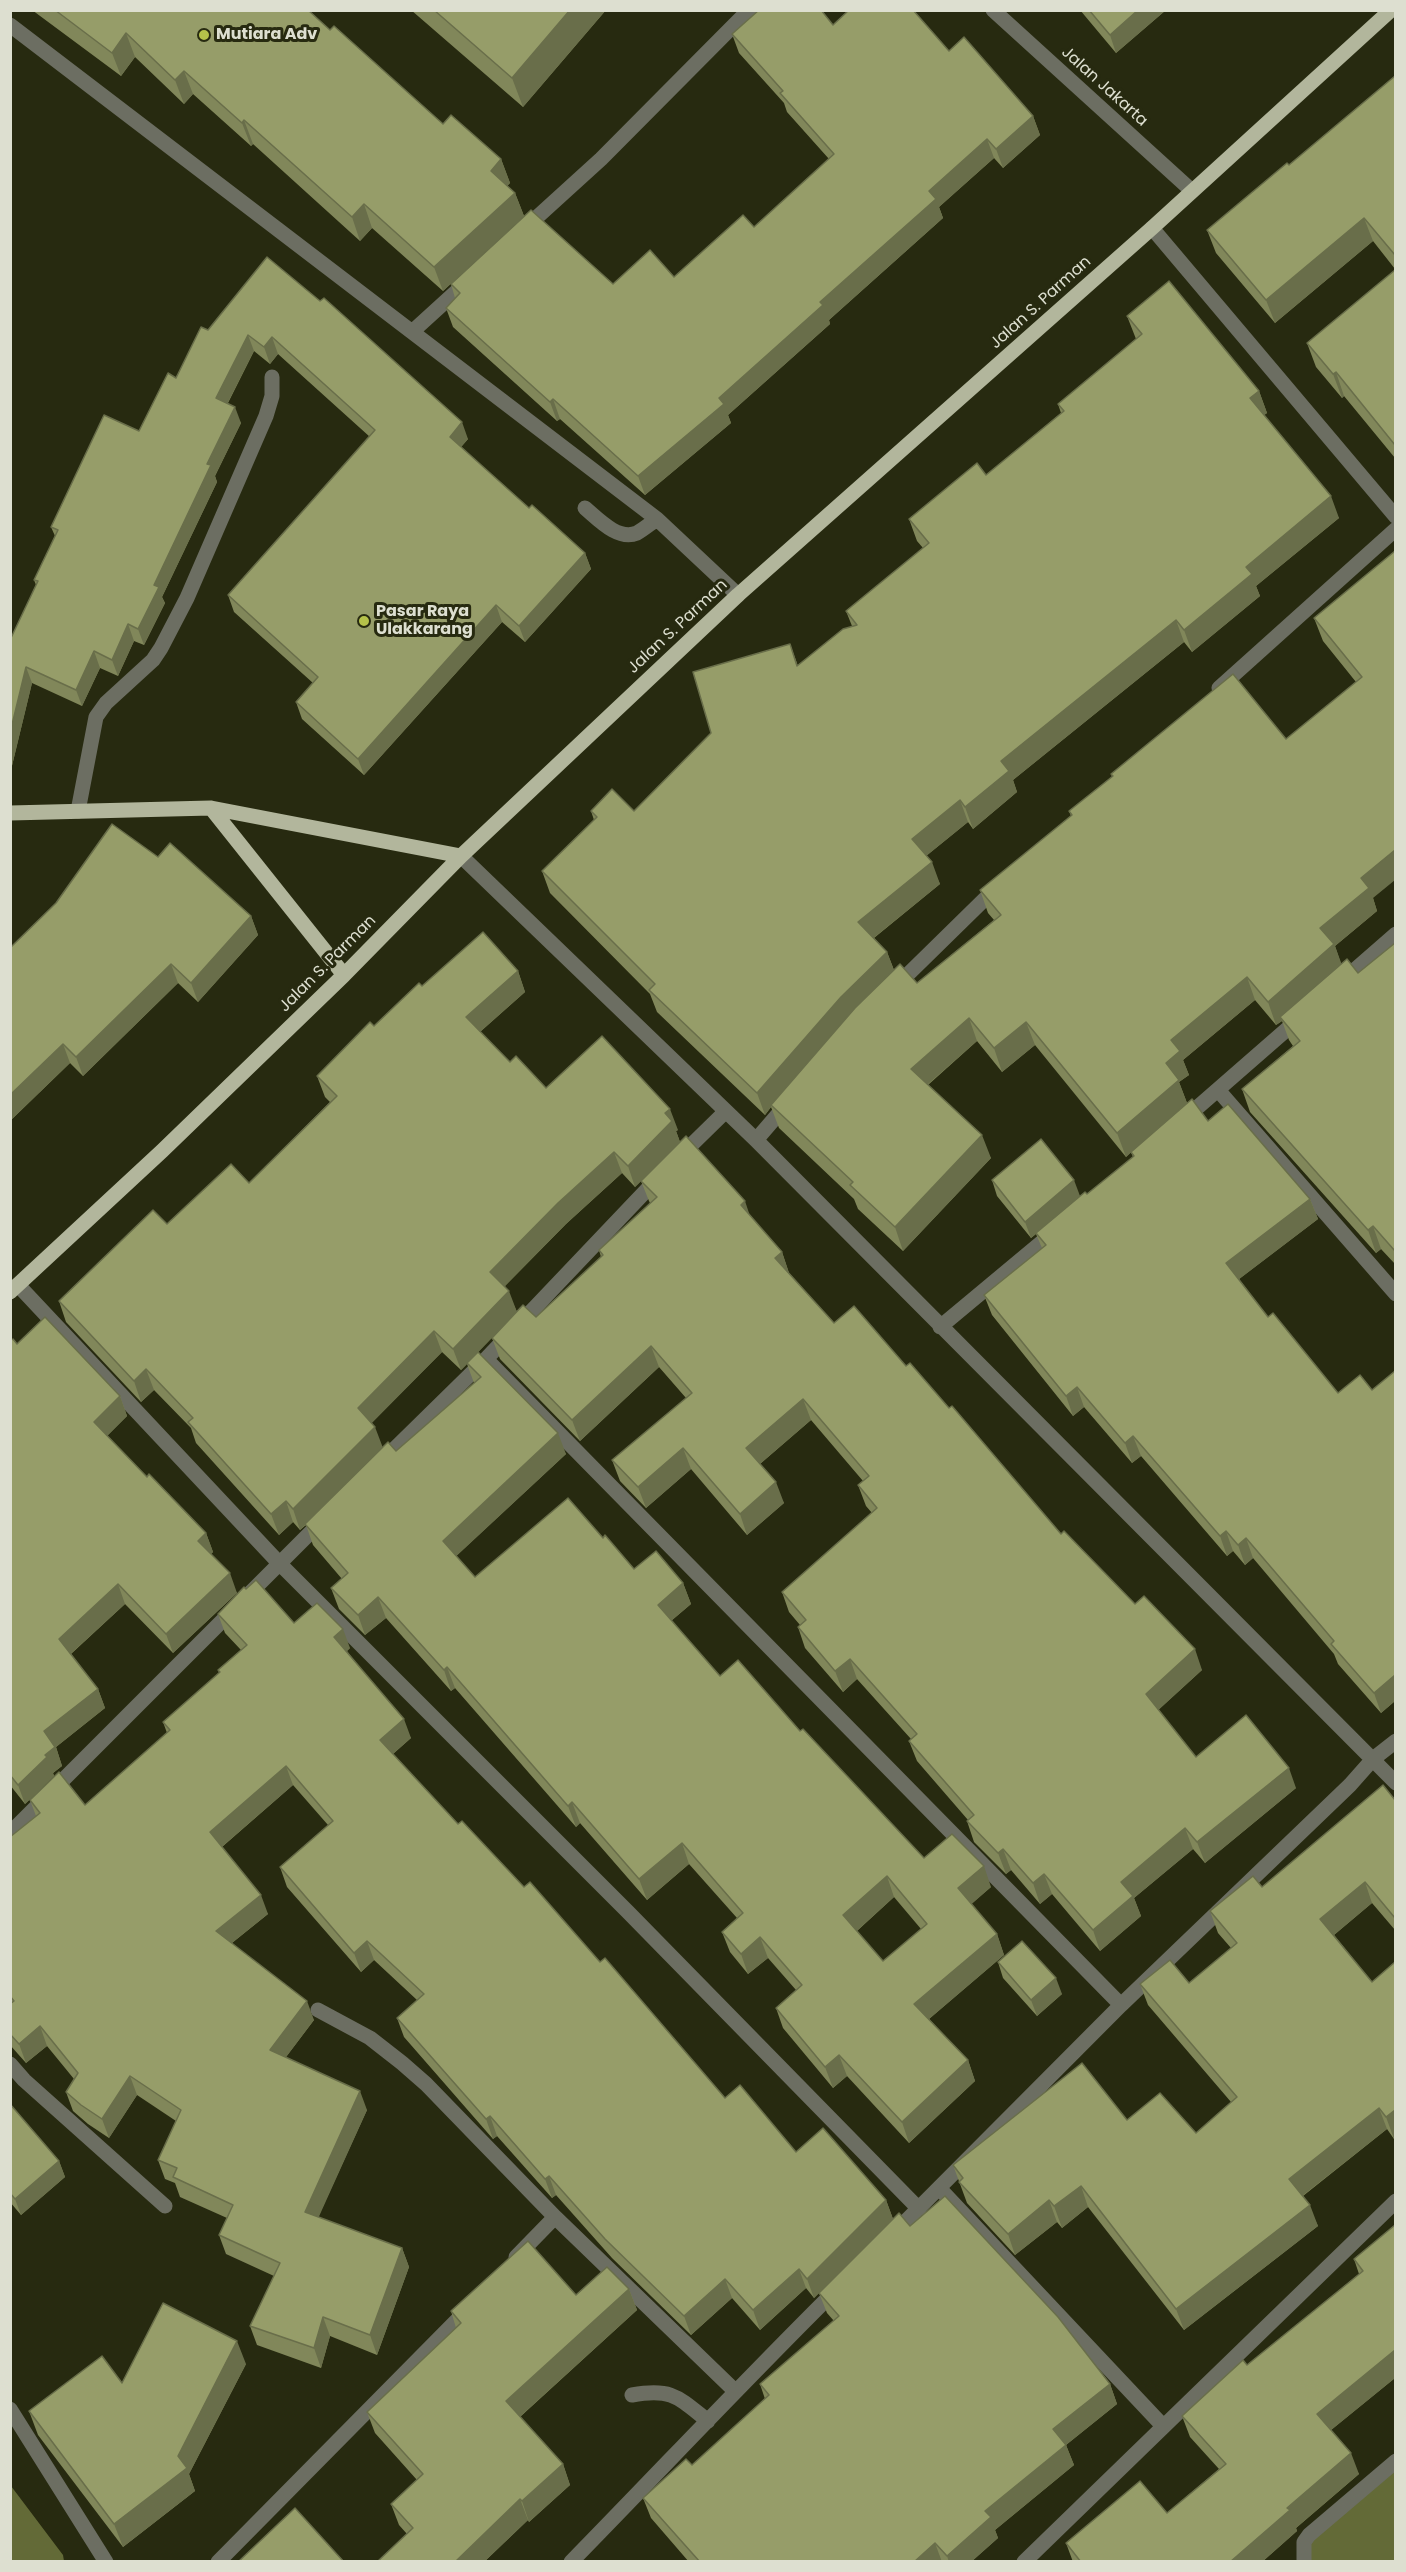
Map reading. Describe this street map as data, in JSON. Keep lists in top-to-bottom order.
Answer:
{
  "streets": {
    "main road": ["Jalan S. Parman"],
    "street": ["Jalan Jakarta"]
  },
  "crossings": [
    ["Jalan Jakarta", "Jalan S. Parman"]
  ],
  "places": ["Mutiara Adv", "Pasar Raya Ulakkarang"]
}
